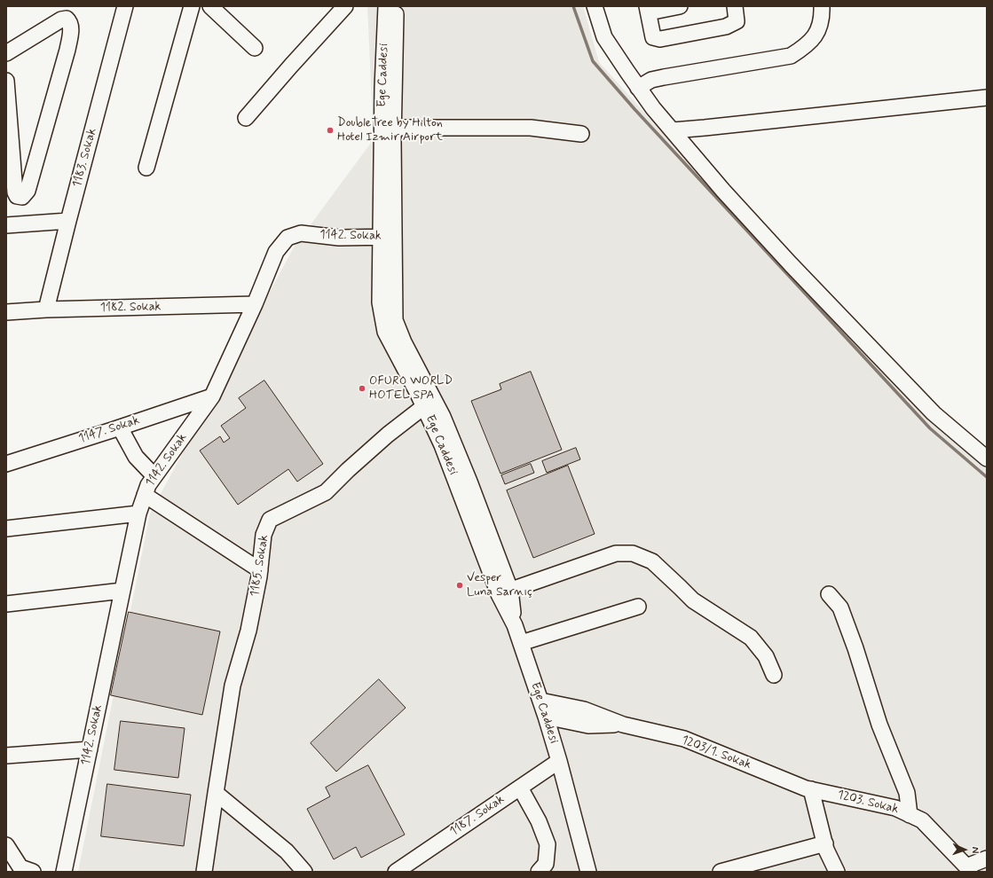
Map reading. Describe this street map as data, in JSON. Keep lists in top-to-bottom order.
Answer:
{
  "streets": {
    "street": [
      "Ege Caddesi",
      "1183. Sokak",
      "1142. Sokak",
      "1182. Sokak",
      "1147. Sokak",
      "1185. Sokak",
      "1203/1. Sokak",
      "1203. Sokak",
      "1187. Sokak"
    ]
  },
  "crossings": [
    ["Ege Caddesi", "1142. Sokak"],
    ["Ege Caddesi", "1185. Sokak"],
    ["Ege Caddesi", "1203/1. Sokak"],
    ["Ege Caddesi", "1187. Sokak"],
    ["1183. Sokak", "1182. Sokak"],
    ["1142. Sokak", "1182. Sokak"],
    ["1142. Sokak", "1147. Sokak"],
    ["1203/1. Sokak", "1203. Sokak"]
  ],
  "places": ["DoubleTree by Hilton Hotel Izmir Airport", "OFURO WORLD HOTEL SPA", "Vesper Luna Sarnıç"],
  "north": "right"
}
